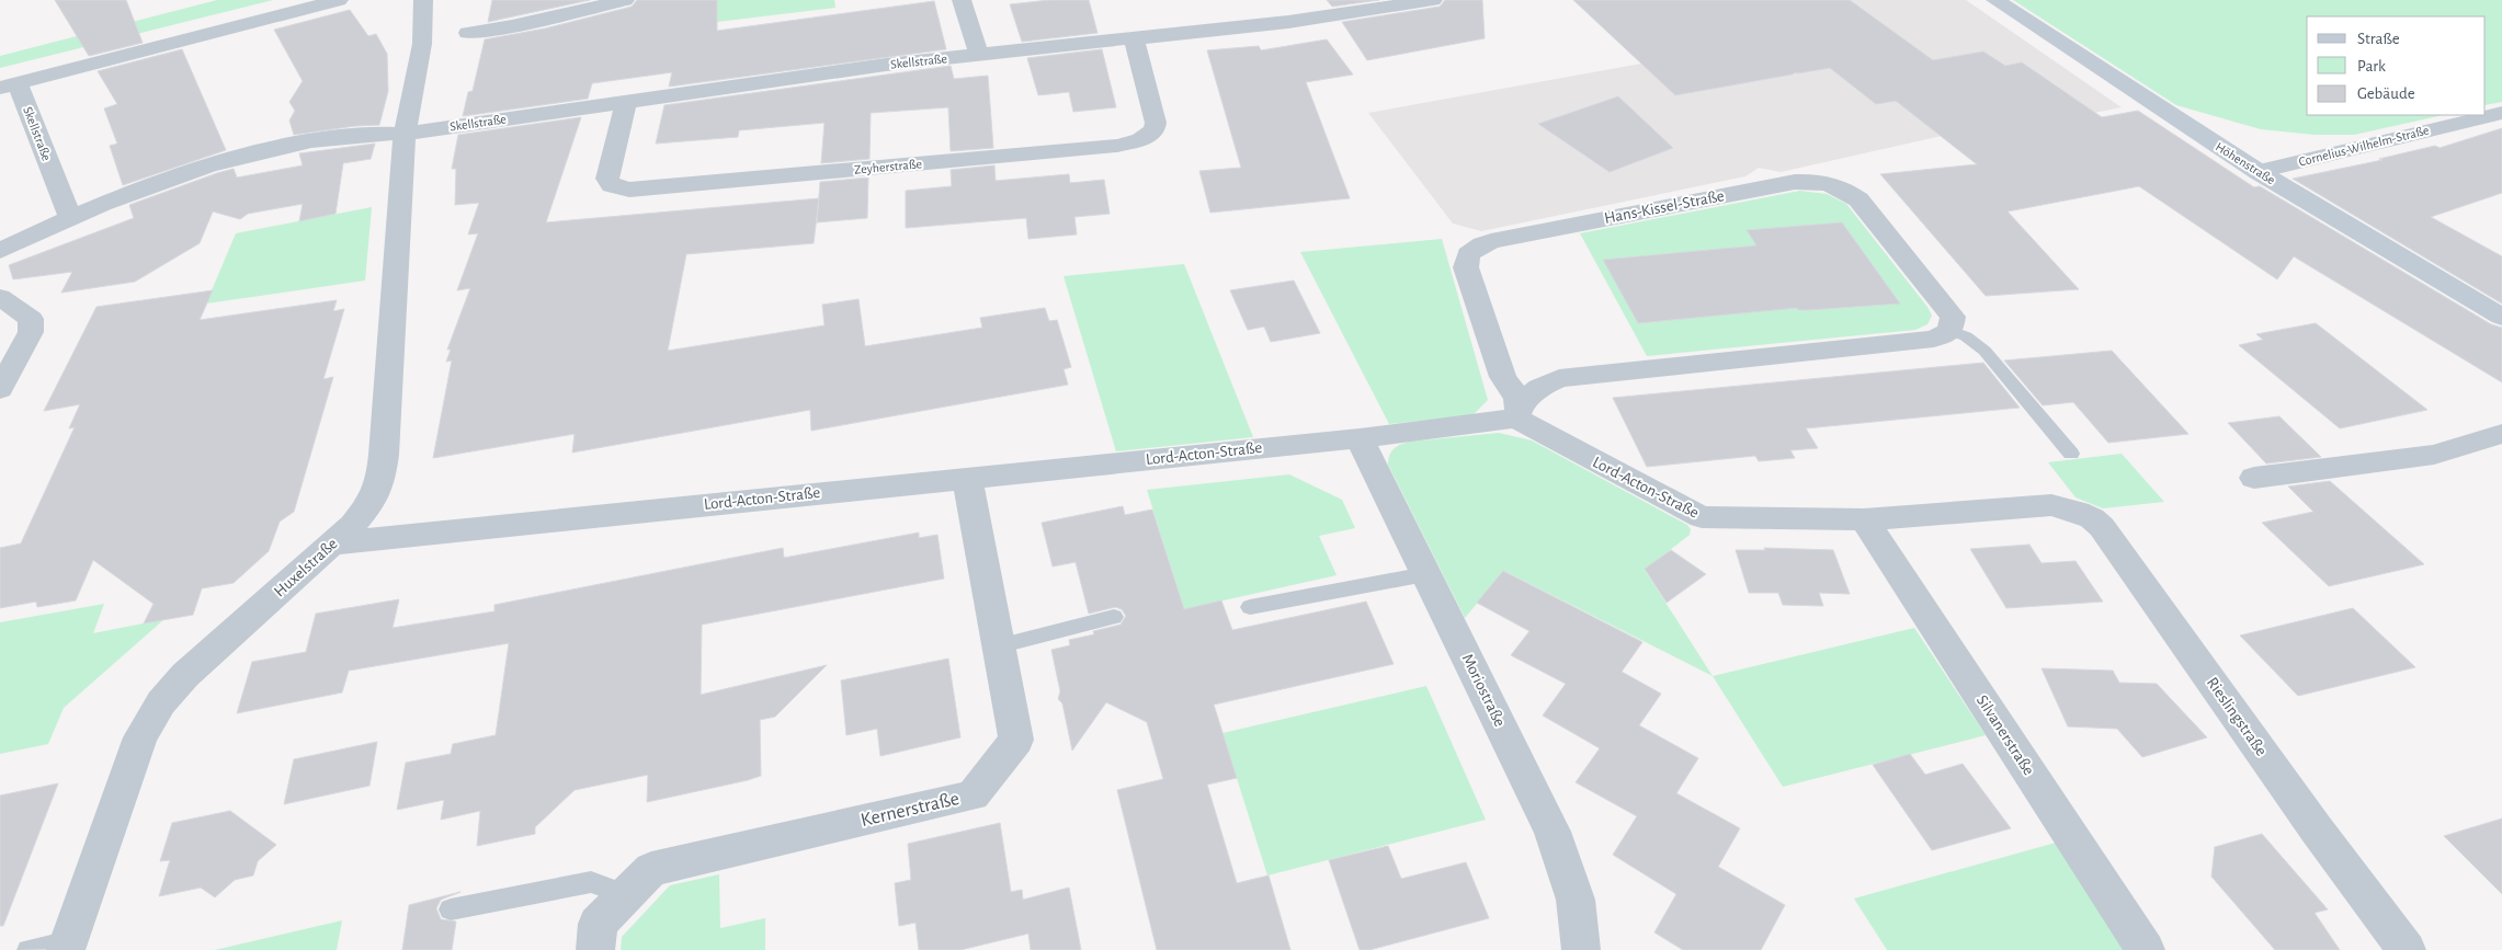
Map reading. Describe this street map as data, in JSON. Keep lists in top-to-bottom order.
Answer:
{
  "streets": {
    "main road": ["Höhenstraße"],
    "street": [
      "Skellstraße",
      "Cornelius-Wilhelm-Straße",
      "Zeyherstraße",
      "Hans-Kissel-Straße",
      "Lord-Acton-Straße",
      "Huxelstraße",
      "Moriostraße",
      "Rieslingstraße",
      "Silvanerstraße",
      "Kernerstraße"
    ]
  },
  "crossings": [
    ["Skellstraße", "Zeyherstraße"],
    ["Skellstraße", "Huxelstraße"],
    ["Cornelius-Wilhelm-Straße", "Höhenstraße"],
    ["Hans-Kissel-Straße", "Lord-Acton-Straße"],
    ["Lord-Acton-Straße", "Huxelstraße"],
    ["Lord-Acton-Straße", "Moriostraße"],
    ["Lord-Acton-Straße", "Rieslingstraße"],
    ["Lord-Acton-Straße", "Silvanerstraße"],
    ["Lord-Acton-Straße", "Kernerstraße"]
  ],
  "legend": ["Straße", "Park", "Gebäude"]
}
